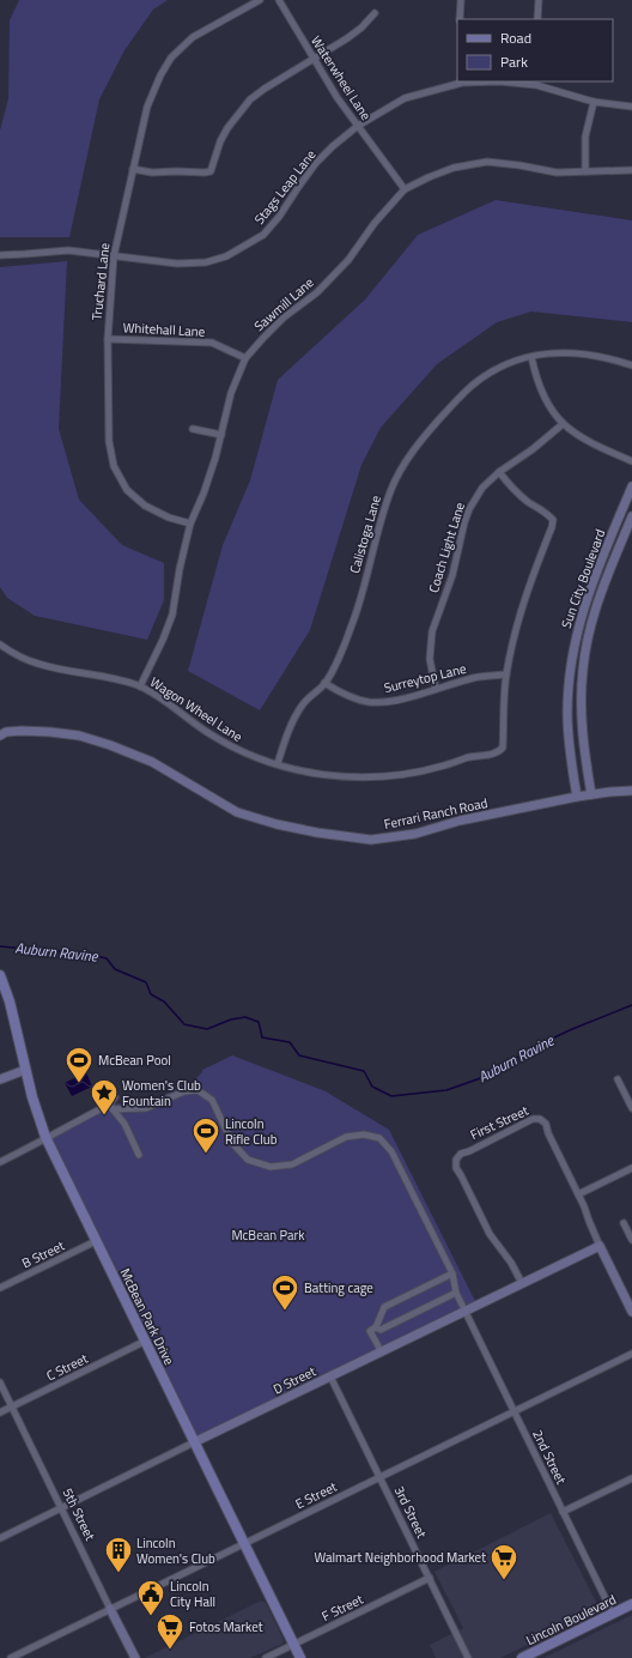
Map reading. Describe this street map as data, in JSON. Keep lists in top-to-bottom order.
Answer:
{
  "streets": {
    "main road": ["McBean Park Drive", "Lincoln Boulevard"],
    "street": [
      "Waterwheel Lane",
      "Stags Leap Lane",
      "Truchard Lane",
      "Sawmill Lane",
      "Whitehall Lane",
      "Calistoga Lane",
      "Coach Light Lane",
      "Sun City Boulevard",
      "Surreytop Lane",
      "Wagon Wheel Lane",
      "Ferrari Ranch Road",
      "First Street",
      "B Street",
      "C Street",
      "D Street",
      "2nd Street",
      "E Street",
      "3rd Street",
      "5th Street",
      "F Street"
    ]
  },
  "crossings": [
    ["Waterwheel Lane", "Stags Leap Lane"],
    ["Waterwheel Lane", "Sawmill Lane"],
    ["Stags Leap Lane", "Truchard Lane"],
    ["Truchard Lane", "Sawmill Lane"],
    ["Truchard Lane", "Whitehall Lane"],
    ["Sawmill Lane", "Whitehall Lane"],
    ["Sawmill Lane", "Wagon Wheel Lane"],
    ["Calistoga Lane", "Surreytop Lane"],
    ["Calistoga Lane", "Wagon Wheel Lane"],
    ["Coach Light Lane", "Surreytop Lane"],
    ["Coach Light Lane", "Wagon Wheel Lane"],
    ["Sun City Boulevard", "Ferrari Ranch Road"],
    ["Surreytop Lane", "Wagon Wheel Lane"],
    ["First Street", "D Street"],
    ["B Street", "McBean Park Drive"],
    ["McBean Park Drive", "C Street"],
    ["McBean Park Drive", "D Street"],
    ["McBean Park Drive", "E Street"],
    ["McBean Park Drive", "F Street"],
    ["C Street", "5th Street"],
    ["D Street", "2nd Street"],
    ["D Street", "3rd Street"],
    ["D Street", "5th Street"],
    ["2nd Street", "E Street"],
    ["2nd Street", "Lincoln Boulevard"],
    ["E Street", "3rd Street"],
    ["E Street", "5th Street"],
    ["3rd Street", "F Street"]
  ],
  "water": ["Auburn Ravine"],
  "parks": ["McBean Park"],
  "places": {
    "sports": ["McBean Pool", "Lincoln Rifle Club", "Batting cage"],
    "place": ["Women's Club Fountain"],
    "building": ["Lincoln Women's Club"],
    "supermarket": ["Walmart Neighborhood Market", "Fotos Market"],
    "public building": ["Lincoln City Hall"]
  },
  "legend": ["Road", "Park"]
}
